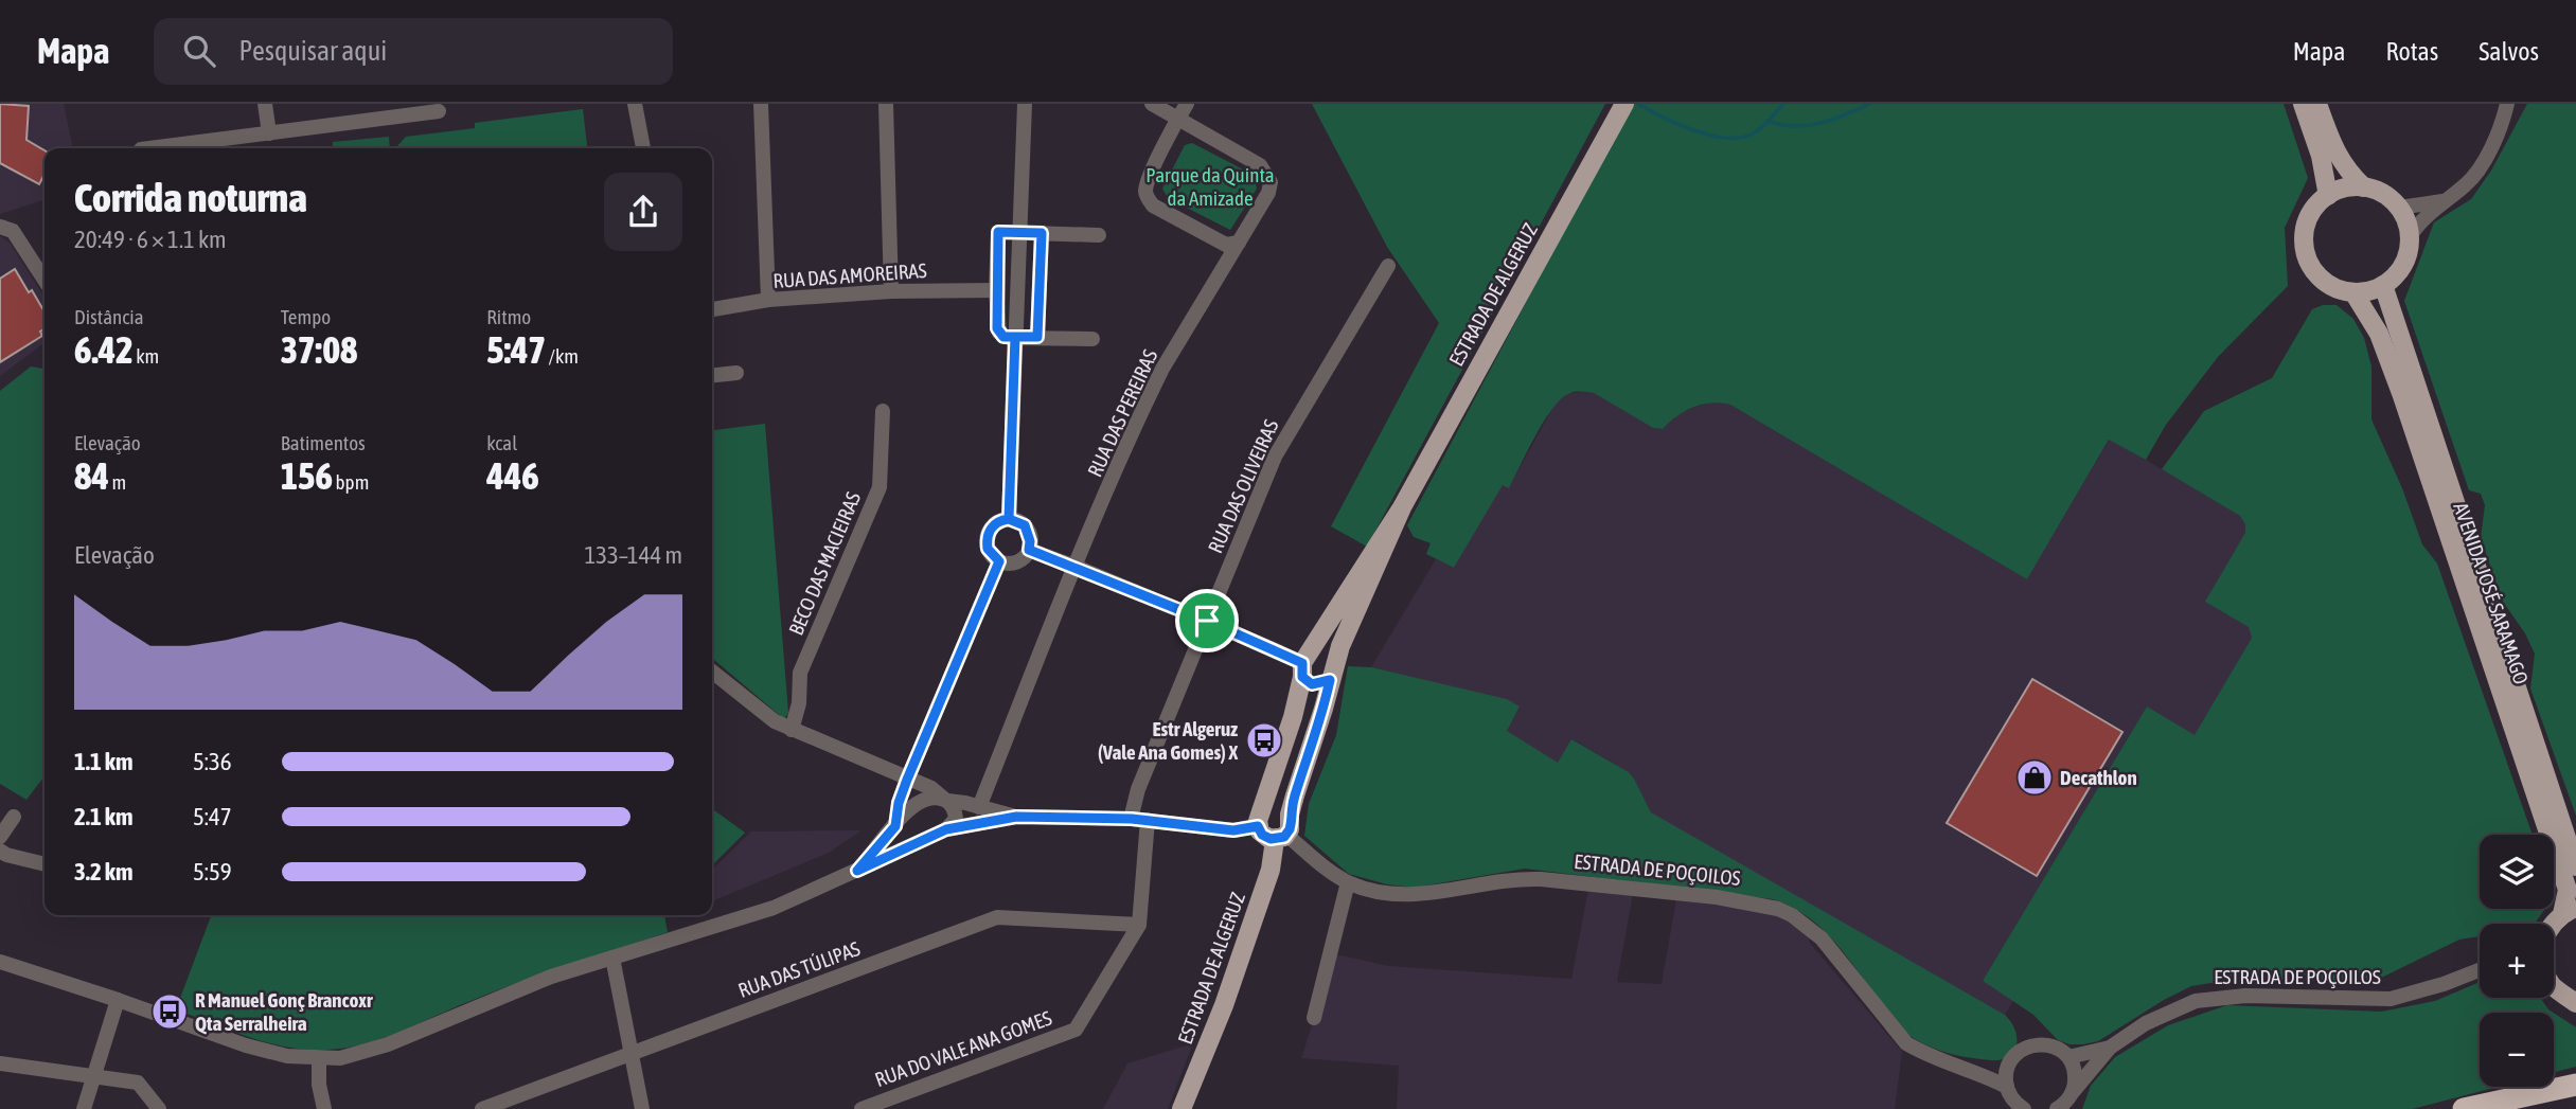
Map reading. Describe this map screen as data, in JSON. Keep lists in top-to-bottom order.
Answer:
{
  "streets": {
    "main road": ["ESTRADA DE ALGERUZ", "AVENIDA JOSÉ SARAMAGO"],
    "street": [
      "RUA DAS AMOREIRAS",
      "RUA DAS PEREIRAS",
      "RUA DAS OLIVEIRAS",
      "BECO DAS MACIEIRAS",
      "ESTRADA DE POÇOILOS",
      "RUA DAS TÚLIPAS",
      "RUA DO VALE ANA GOMES"
    ]
  },
  "crossings": [
    ["ESTRADA DE ALGERUZ", "ESTRADA DE POÇOILOS"],
    ["RUA DAS TÚLIPAS", "RUA DO VALE ANA GOMES"]
  ],
  "parks": ["Parque da Quinta da Amizade"],
  "places": {
    "bus stop": ["Estr Algeruz (Vale Ana Gomes) X", "R Manuel Gonç Brancoxr Qta Serralheira"],
    "shop": ["Decathlon"]
  },
  "page": {
    "header": "Mapa",
    "search": "Pesquisar aqui",
    "nav": ["Mapa", "Rotas", "Salvos"],
    "heading": ["Corrida noturna", "20:49 · 6 × 1.1 km"],
    "stats": [
      ["Distância", "6.42 km"],
      ["Tempo", "37:08"],
      ["Ritmo", "5:47 /km"],
      ["Elevação", "84 m"],
      ["Batimentos", "156 bpm"],
      ["kcal", "446"]
    ],
    "chart": ["Elevação", "133–144 m"],
    "list": [
      {
        "name": "1.1 km",
        "note": "5:36"
      },
      {
        "name": "2.1 km",
        "note": "5:47"
      },
      {
        "name": "3.2 km",
        "note": "5:59"
      }
    ],
    "map_buttons": ["+", "−"]
  }
}
